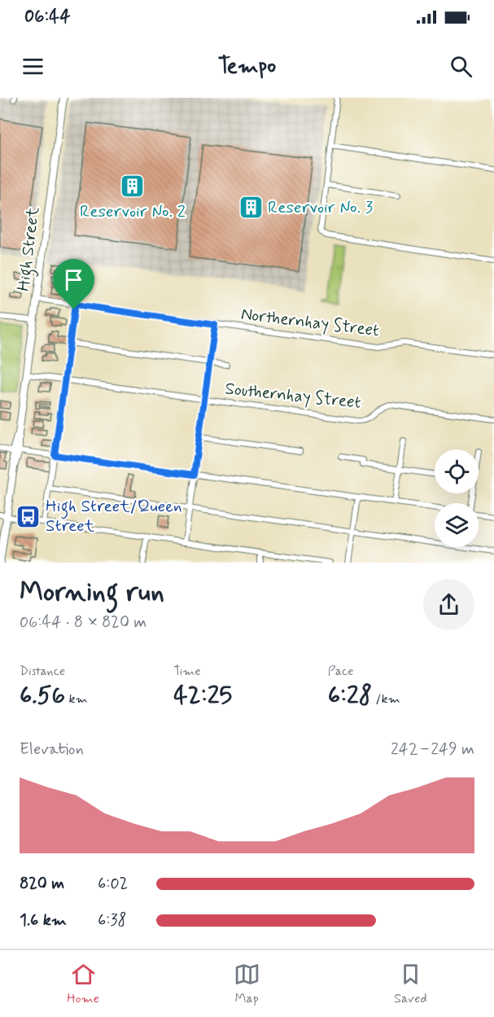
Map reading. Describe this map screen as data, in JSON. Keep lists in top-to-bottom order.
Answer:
{
  "streets": {
    "main road": ["High Street"],
    "street": ["Northernhay Street", "Southernhay Street"]
  },
  "crossings": [
    ["High Street", "Northernhay Street"],
    ["High Street", "Southernhay Street"]
  ],
  "places": {
    "building": ["Reservoir No. 2", "Reservoir No. 3"],
    "bus stop": ["High Street/Queen Street"]
  },
  "page": {
    "status": "06:44",
    "header": "Tempo",
    "heading": ["Morning run", "06:44 · 8 × 820 m"],
    "stats": [
      ["Distance", "6.56 km"],
      ["Time", "42:25"],
      ["Pace", "6:28 /km"]
    ],
    "chart": ["Elevation", "242–249 m"],
    "list": [
      {
        "name": "820 m",
        "note": "6:02"
      },
      {
        "name": "1.6 km",
        "note": "6:38"
      }
    ],
    "tabs": ["Home", "Map", "Saved"]
  }
}
